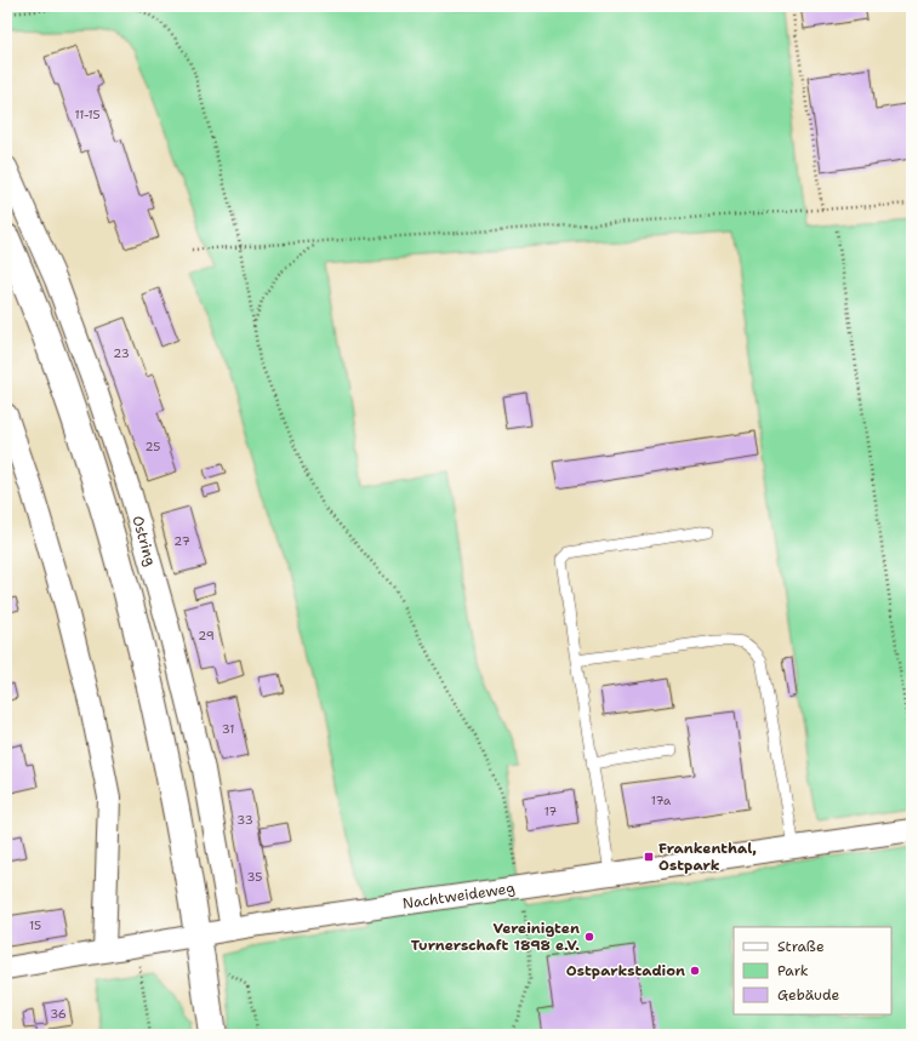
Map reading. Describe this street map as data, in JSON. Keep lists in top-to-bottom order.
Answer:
{
  "streets": {
    "street": ["Ostring", "Nachtweideweg"]
  },
  "crossings": [
    ["Ostring", "Nachtweideweg"]
  ],
  "places": {
    "transit": ["Frankenthal, Ostpark"],
    "other": ["Vereinigten Turnerschaft 1898 e.V.", "Ostparkstadion"]
  },
  "house_numbers": [
    "11-15",
    "23",
    "25",
    "27",
    "29",
    "31",
    "17a",
    "17",
    "33",
    "35",
    "15",
    "36"
  ],
  "legend": ["Straße", "Park", "Gebäude"]
}
